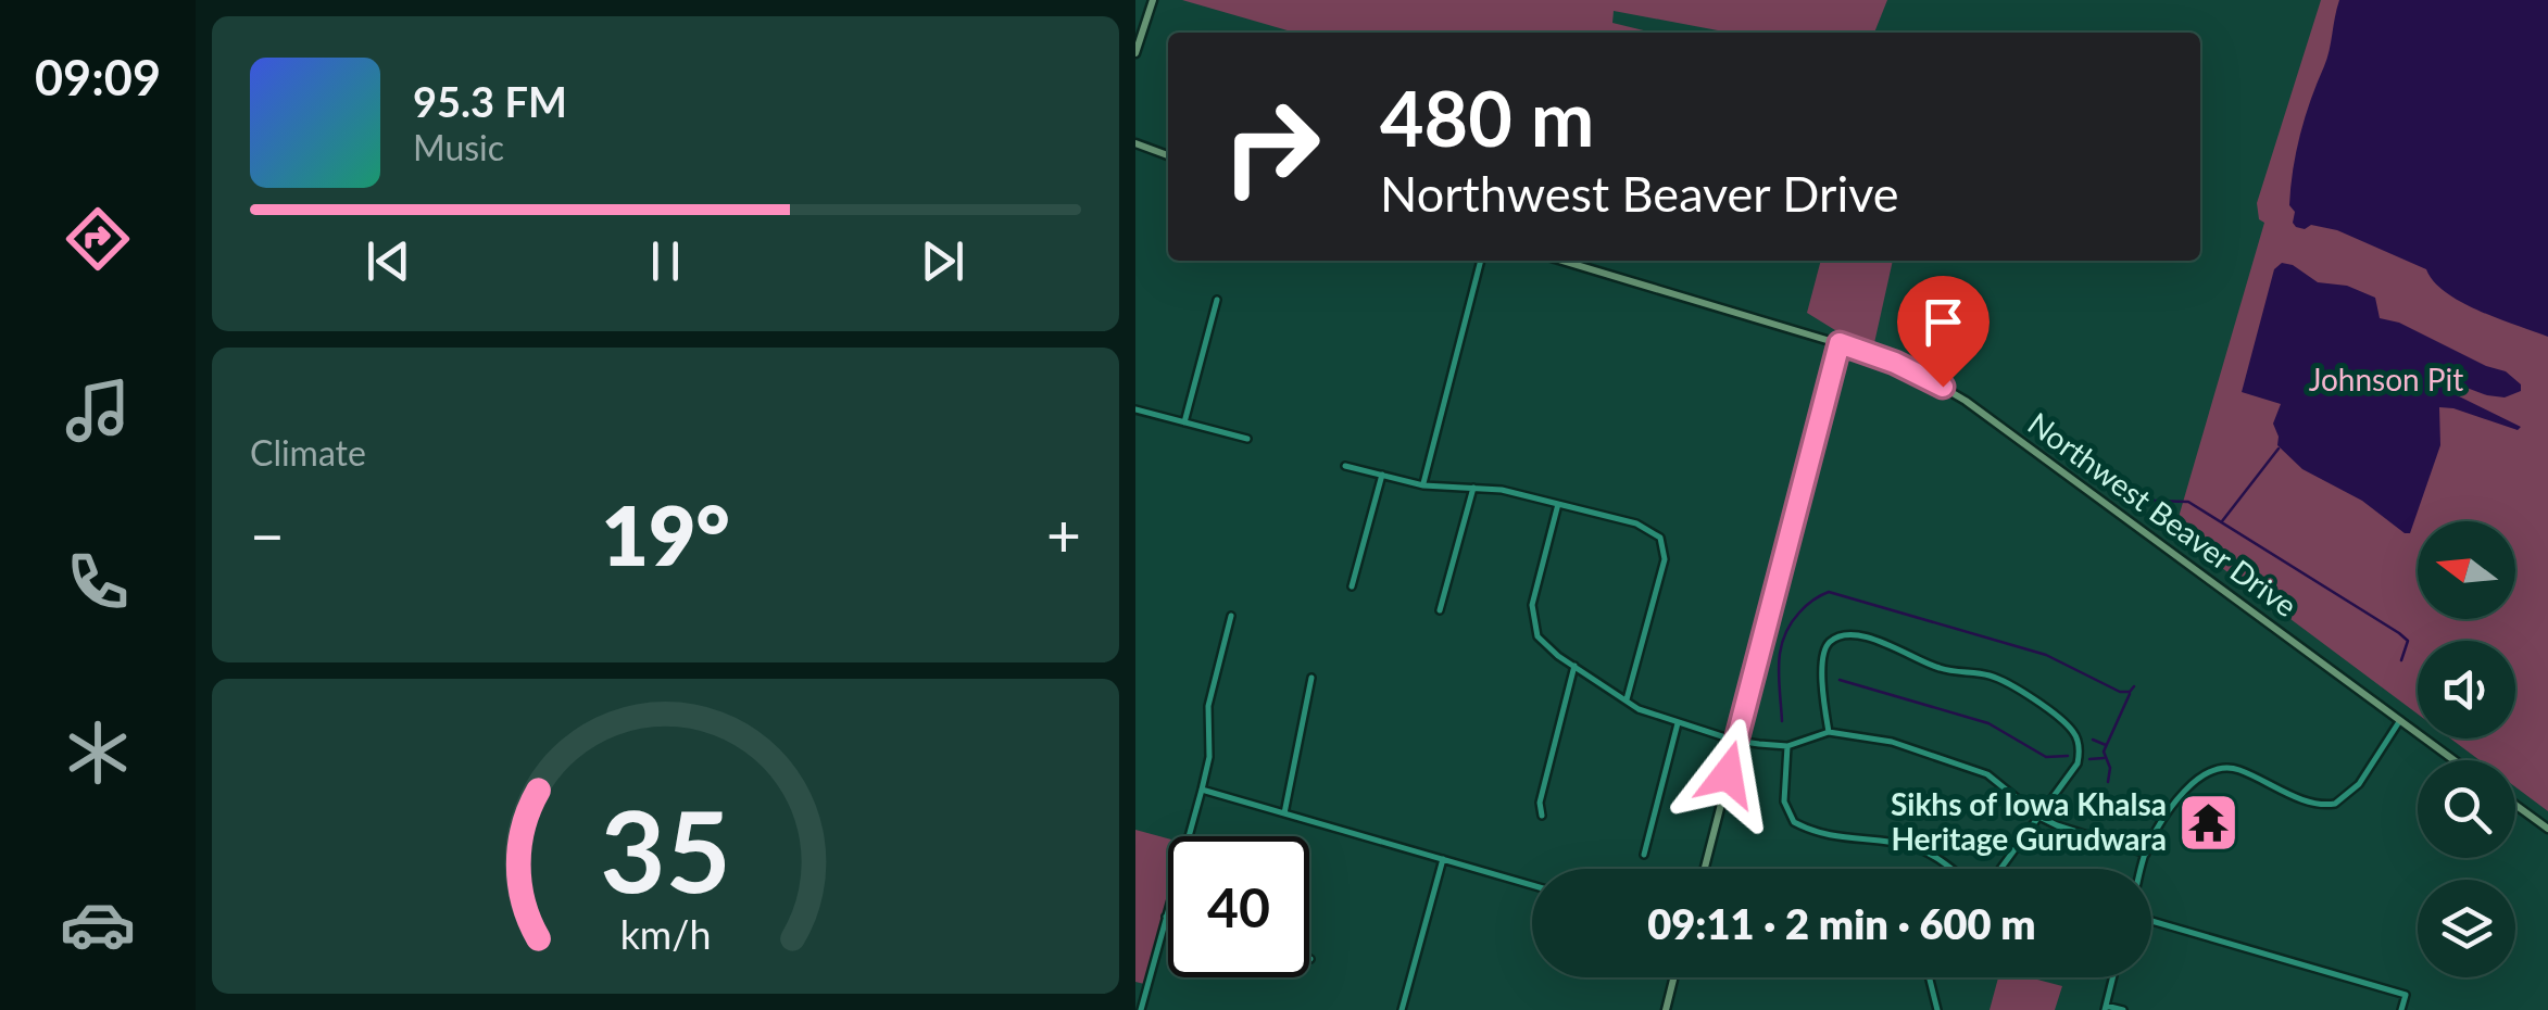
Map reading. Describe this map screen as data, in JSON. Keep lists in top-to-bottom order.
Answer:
{
  "streets": {
    "main road": ["Northwest Beaver Drive"]
  },
  "parks": ["Johnson Pit"],
  "places": {
    "temple": ["Sikhs of Iowa Khalsa Heritage Gurudwara"]
  },
  "north": "left",
  "page": {
    "tabs": "09:09",
    "turn": ["480 m", "Northwest Beaver Drive"],
    "song": ["95.3 FM", "Music"],
    "tile": "Climate",
    "heat": ["−", "19°", "+"],
    "limit": "40",
    "trip": "09:11 · 2 min · 600 m",
    "gauge": ["35", "km/h"]
  }
}
